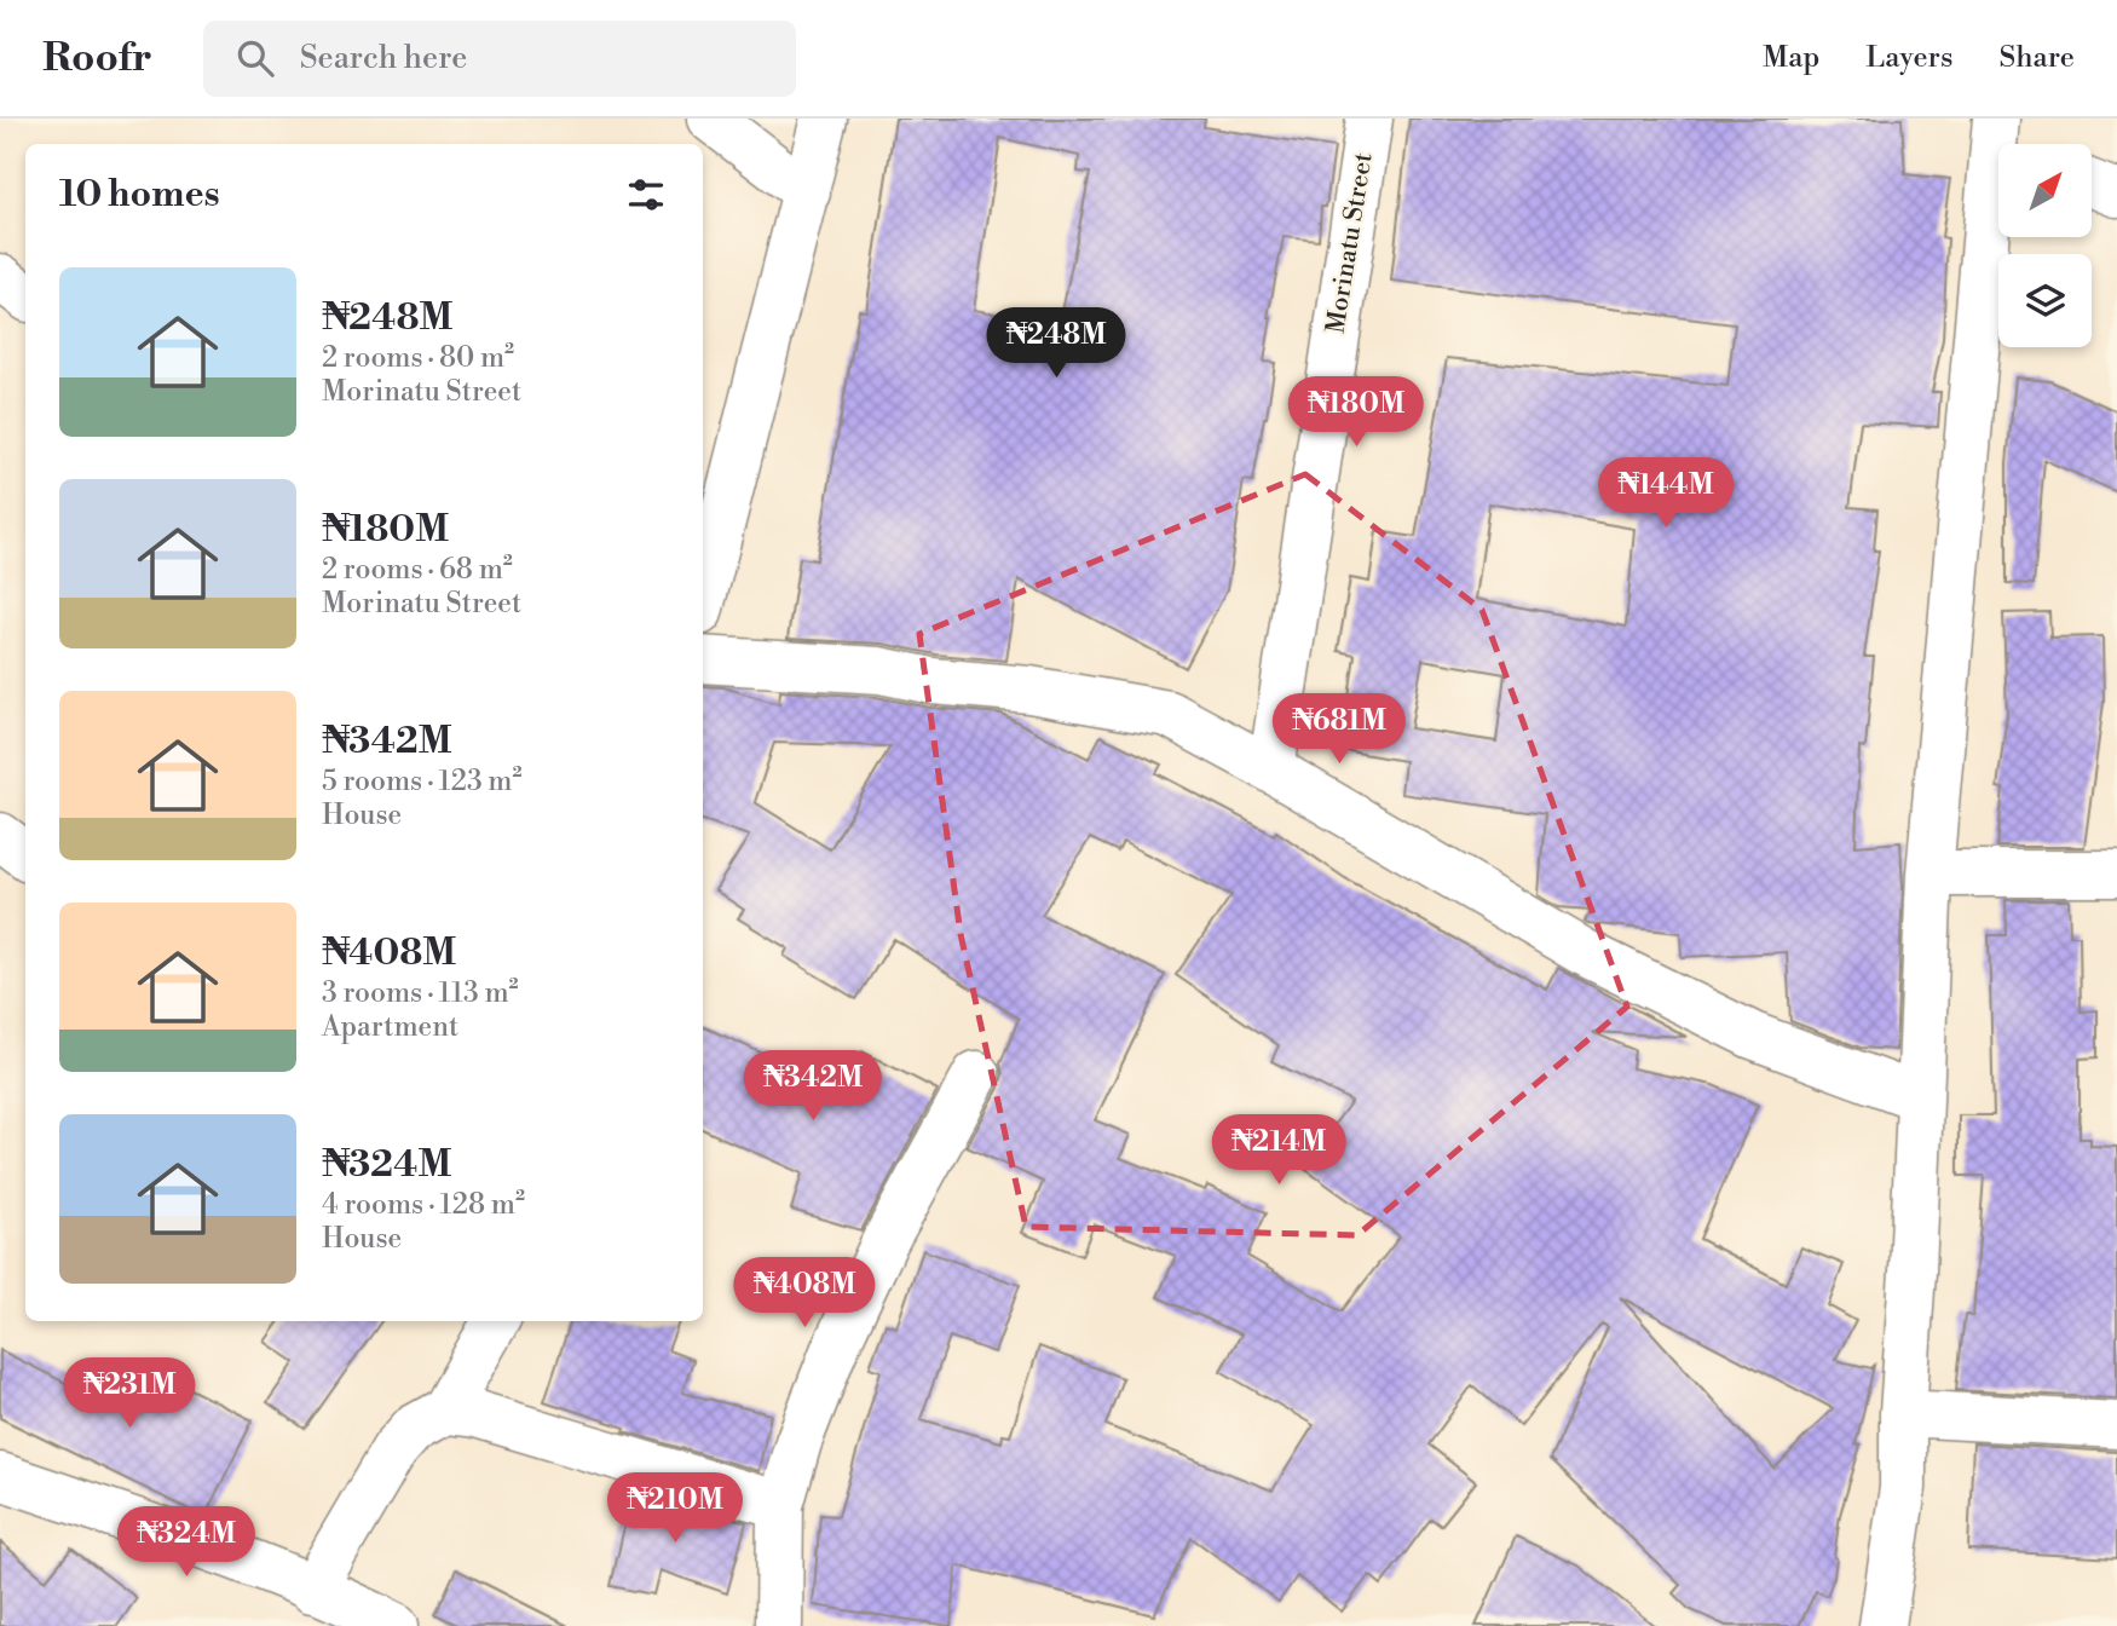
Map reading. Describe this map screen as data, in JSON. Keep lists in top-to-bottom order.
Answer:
{
  "streets": {
    "street": ["Morinatu Street"]
  },
  "north": "top right",
  "page": {
    "header": "Roofr",
    "search": "Search here",
    "nav": ["Map", "Layers", "Share"],
    "heading": "10 homes",
    "list": [
      {
        "name": "₦248M",
        "note": "2 rooms · 80 m² · Morinatu Street"
      },
      {
        "name": "₦180M",
        "note": "2 rooms · 68 m² · Morinatu Street"
      },
      {
        "name": "₦342M",
        "note": "5 rooms · 123 m² · House"
      },
      {
        "name": "₦408M",
        "note": "3 rooms · 113 m² · Apartment"
      },
      {
        "name": "₦324M",
        "note": "4 rooms · 128 m² · House"
      }
    ],
    "price": [
      "₦248M",
      "₦180M",
      "₦144M",
      "₦681M",
      "₦342M",
      "₦214M",
      "₦408M",
      "₦231M",
      "₦210M",
      "₦324M"
    ]
  }
}
